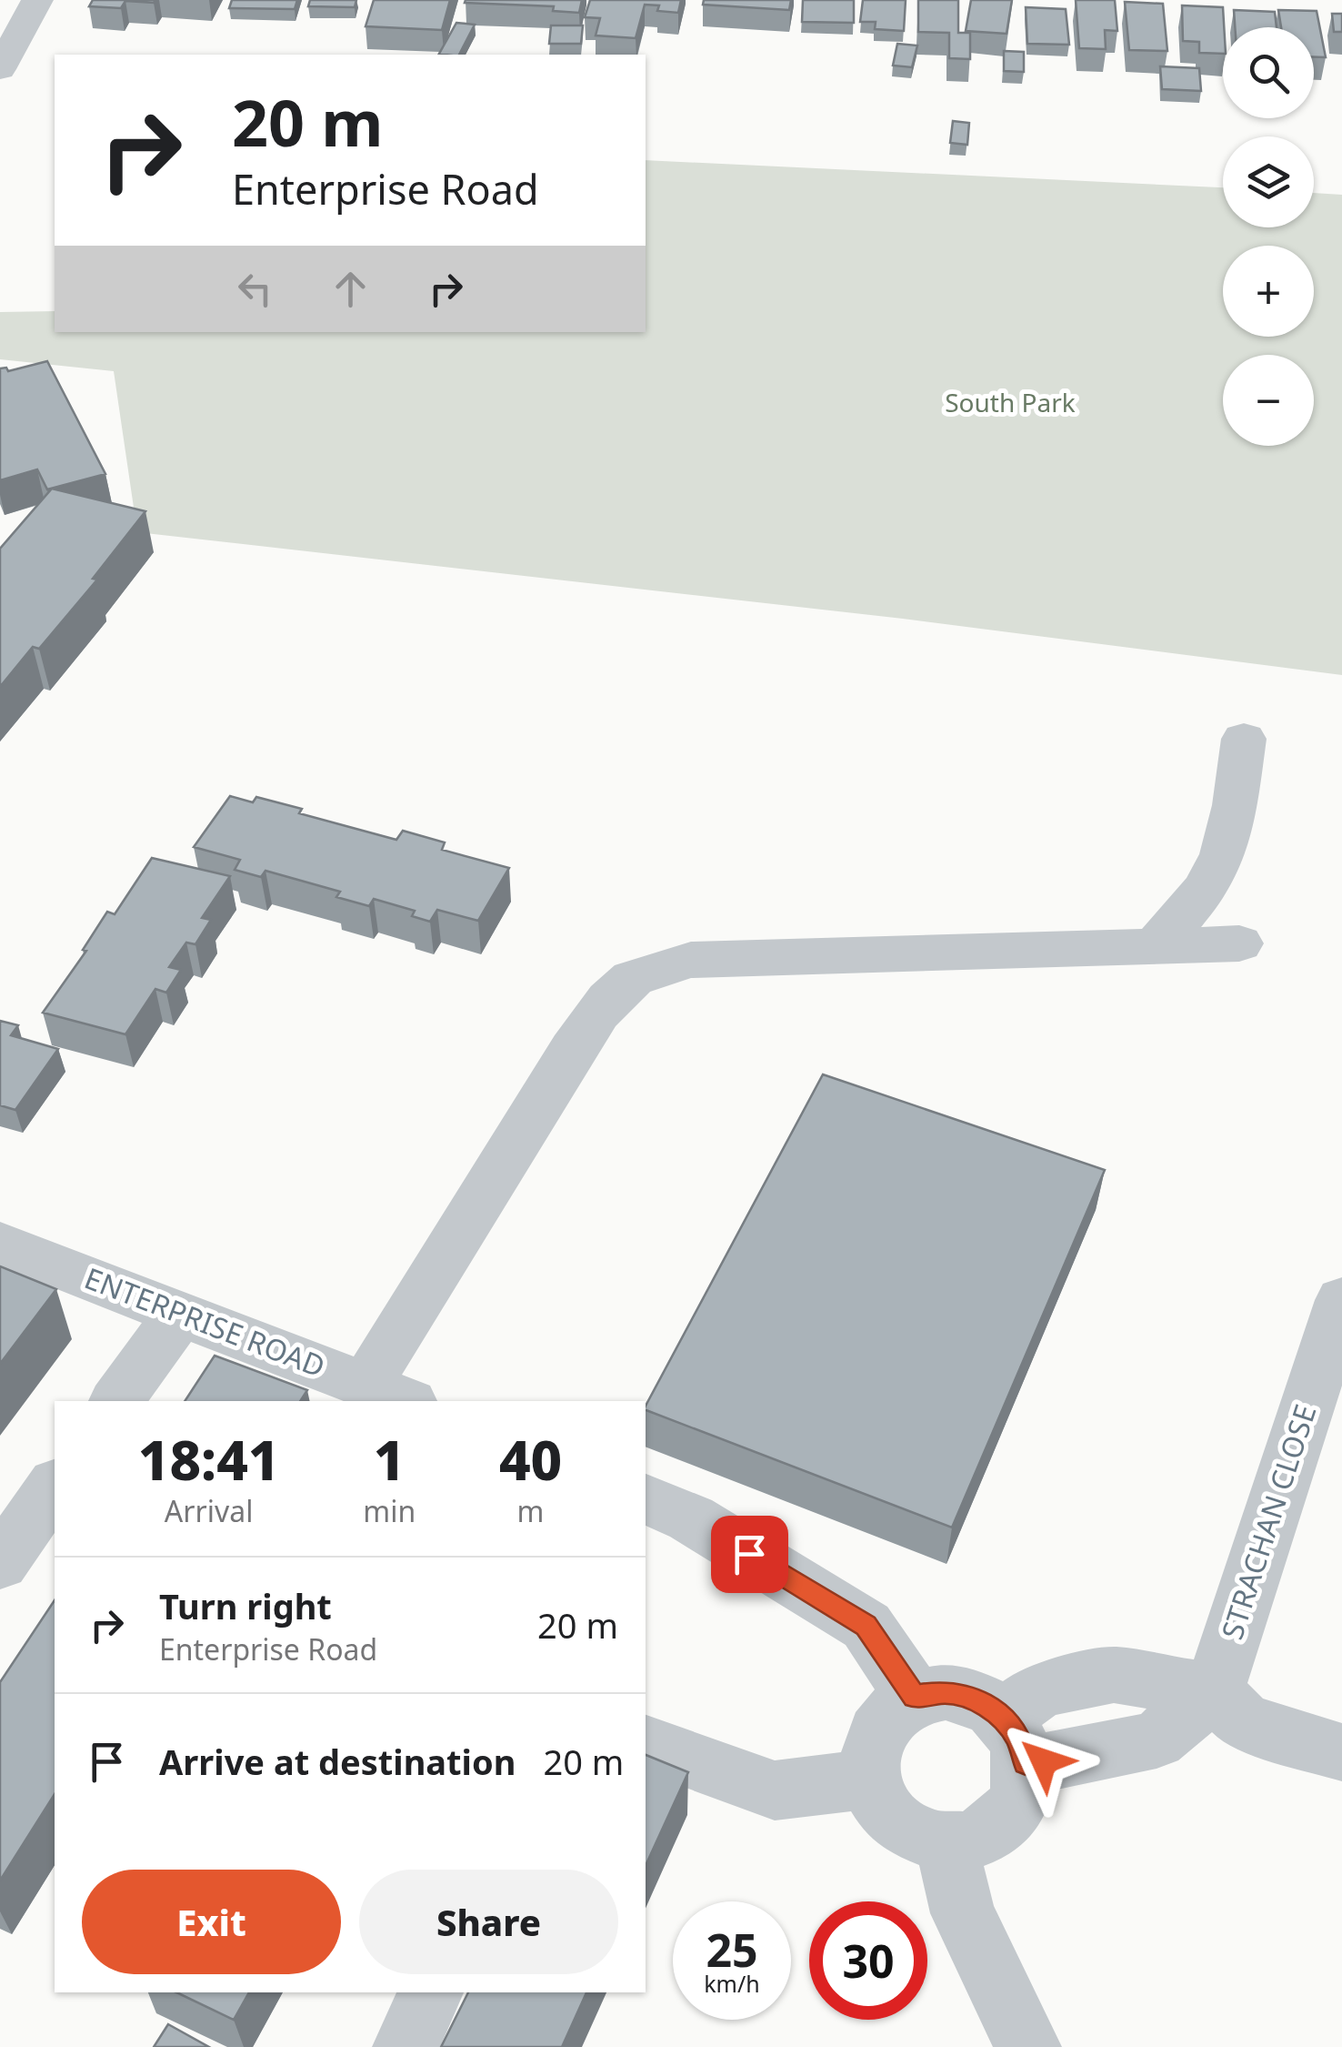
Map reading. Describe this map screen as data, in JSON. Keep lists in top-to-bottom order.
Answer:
{
  "streets": {
    "street": ["ENTERPRISE ROAD", "STRACHAN CLOSE"]
  },
  "parks": ["South Park"],
  "page": {
    "map_buttons": ["+", "−"],
    "turn": ["20 m", "Enterprise Road"],
    "eta": [
      "18:41",
      "Arrival",
      "1",
      "min",
      "40",
      "m"
    ],
    "list": [
      {
        "name": "Turn right",
        "note": "Enterprise Road",
        "value": "20 m"
      },
      {
        "name": "Arrive at destination",
        "value": "20 m"
      }
    ],
    "buttons": ["Exit", "Share"],
    "speed": "25 km/h",
    "limit": "30"
  }
}
